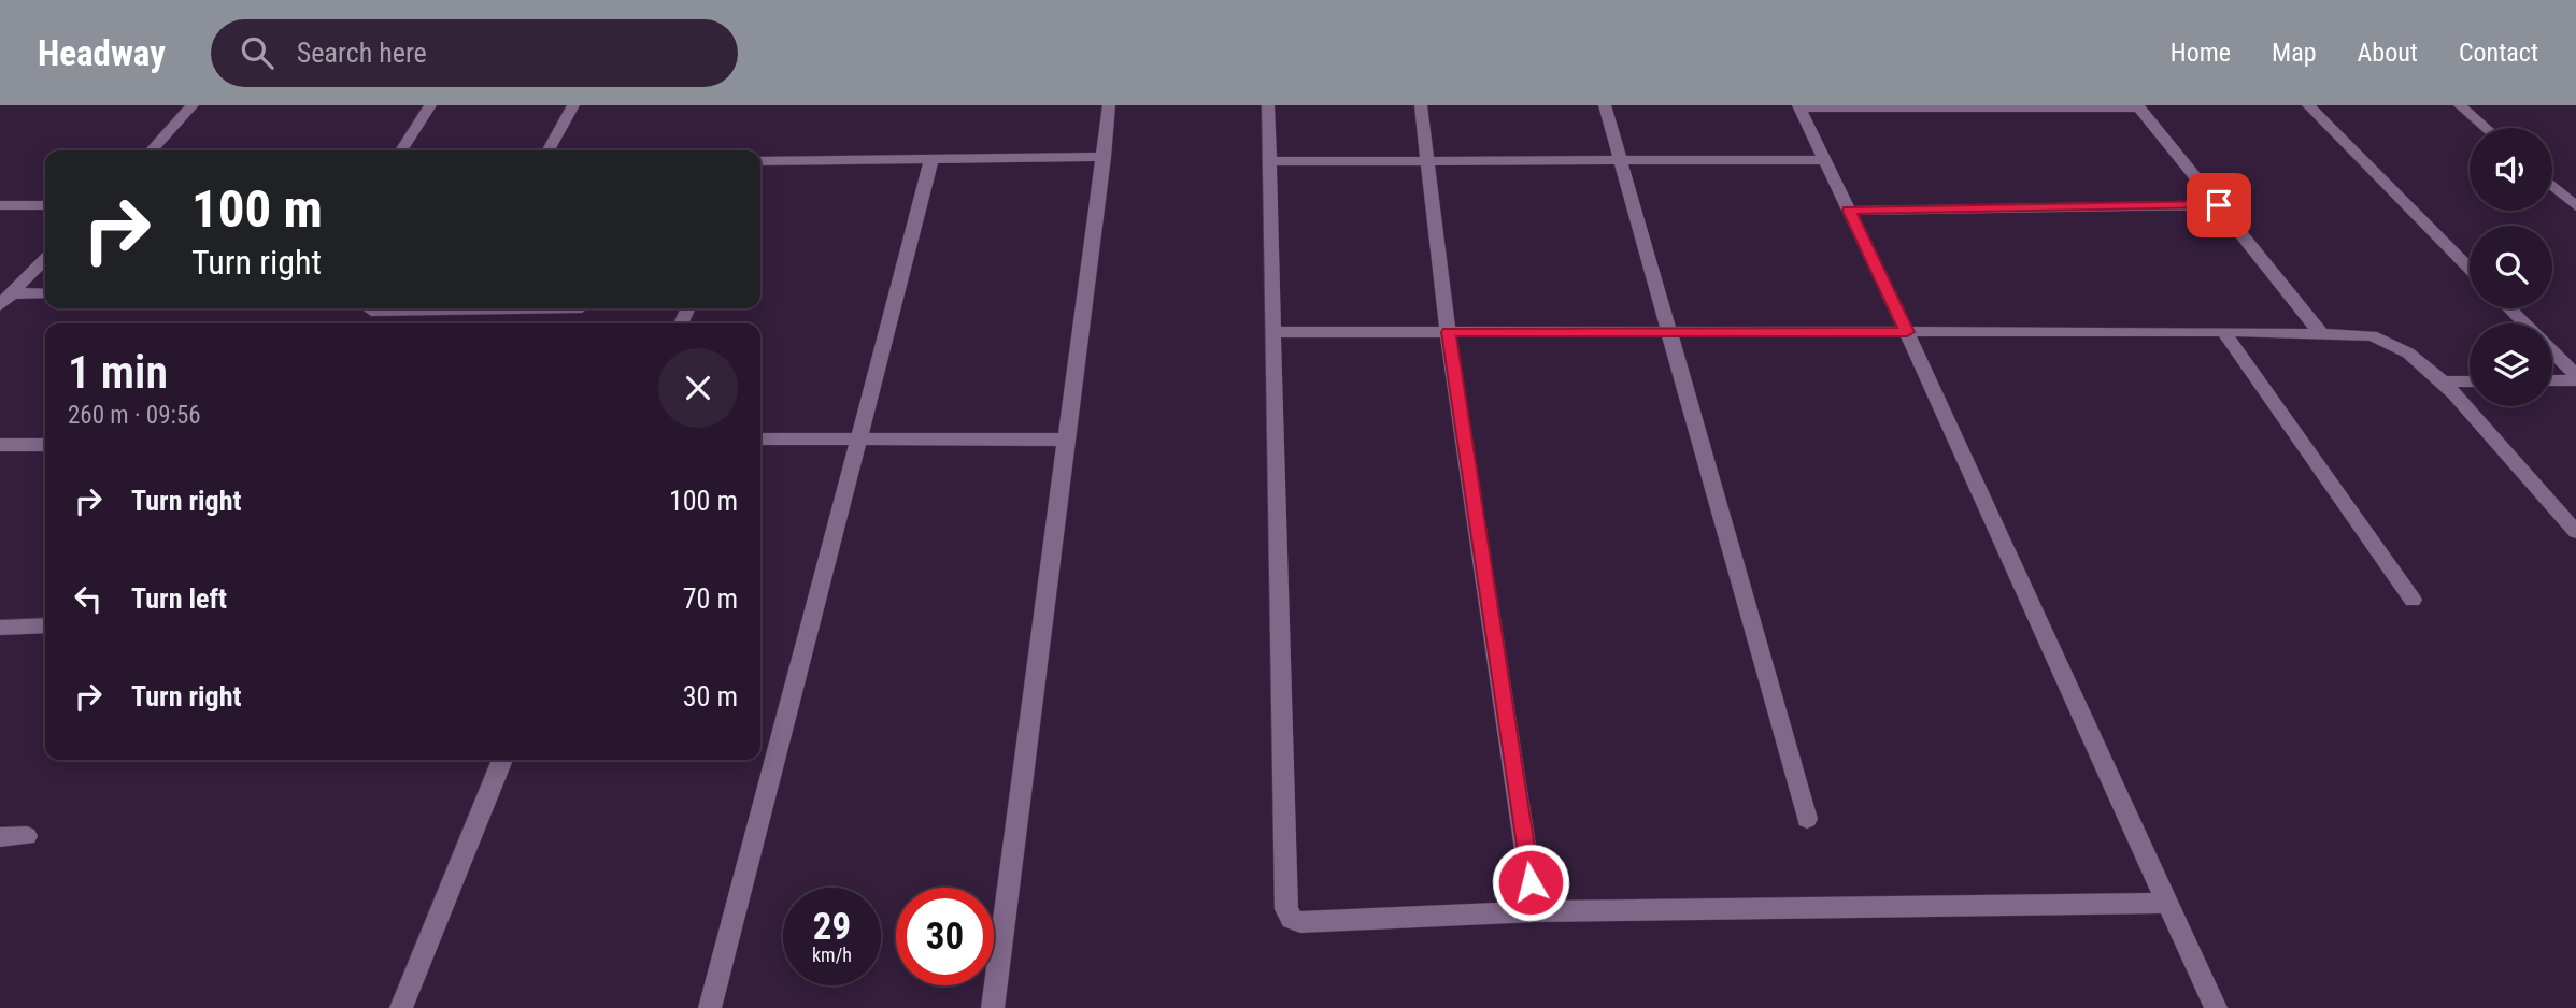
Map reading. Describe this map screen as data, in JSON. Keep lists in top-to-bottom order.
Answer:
{
  "page": {
    "header": "Headway",
    "search": "Search here",
    "nav": [
      "Home",
      "Map",
      "About",
      "Contact"
    ],
    "turn": ["100 m", "Turn right"],
    "heading": ["1 min", "260 m · 09:56"],
    "list": [
      {
        "name": "Turn right",
        "value": "100 m"
      },
      {
        "name": "Turn left",
        "value": "70 m"
      },
      {
        "name": "Turn right",
        "value": "30 m"
      }
    ],
    "speed": "29 km/h",
    "limit": "30"
  }
}
